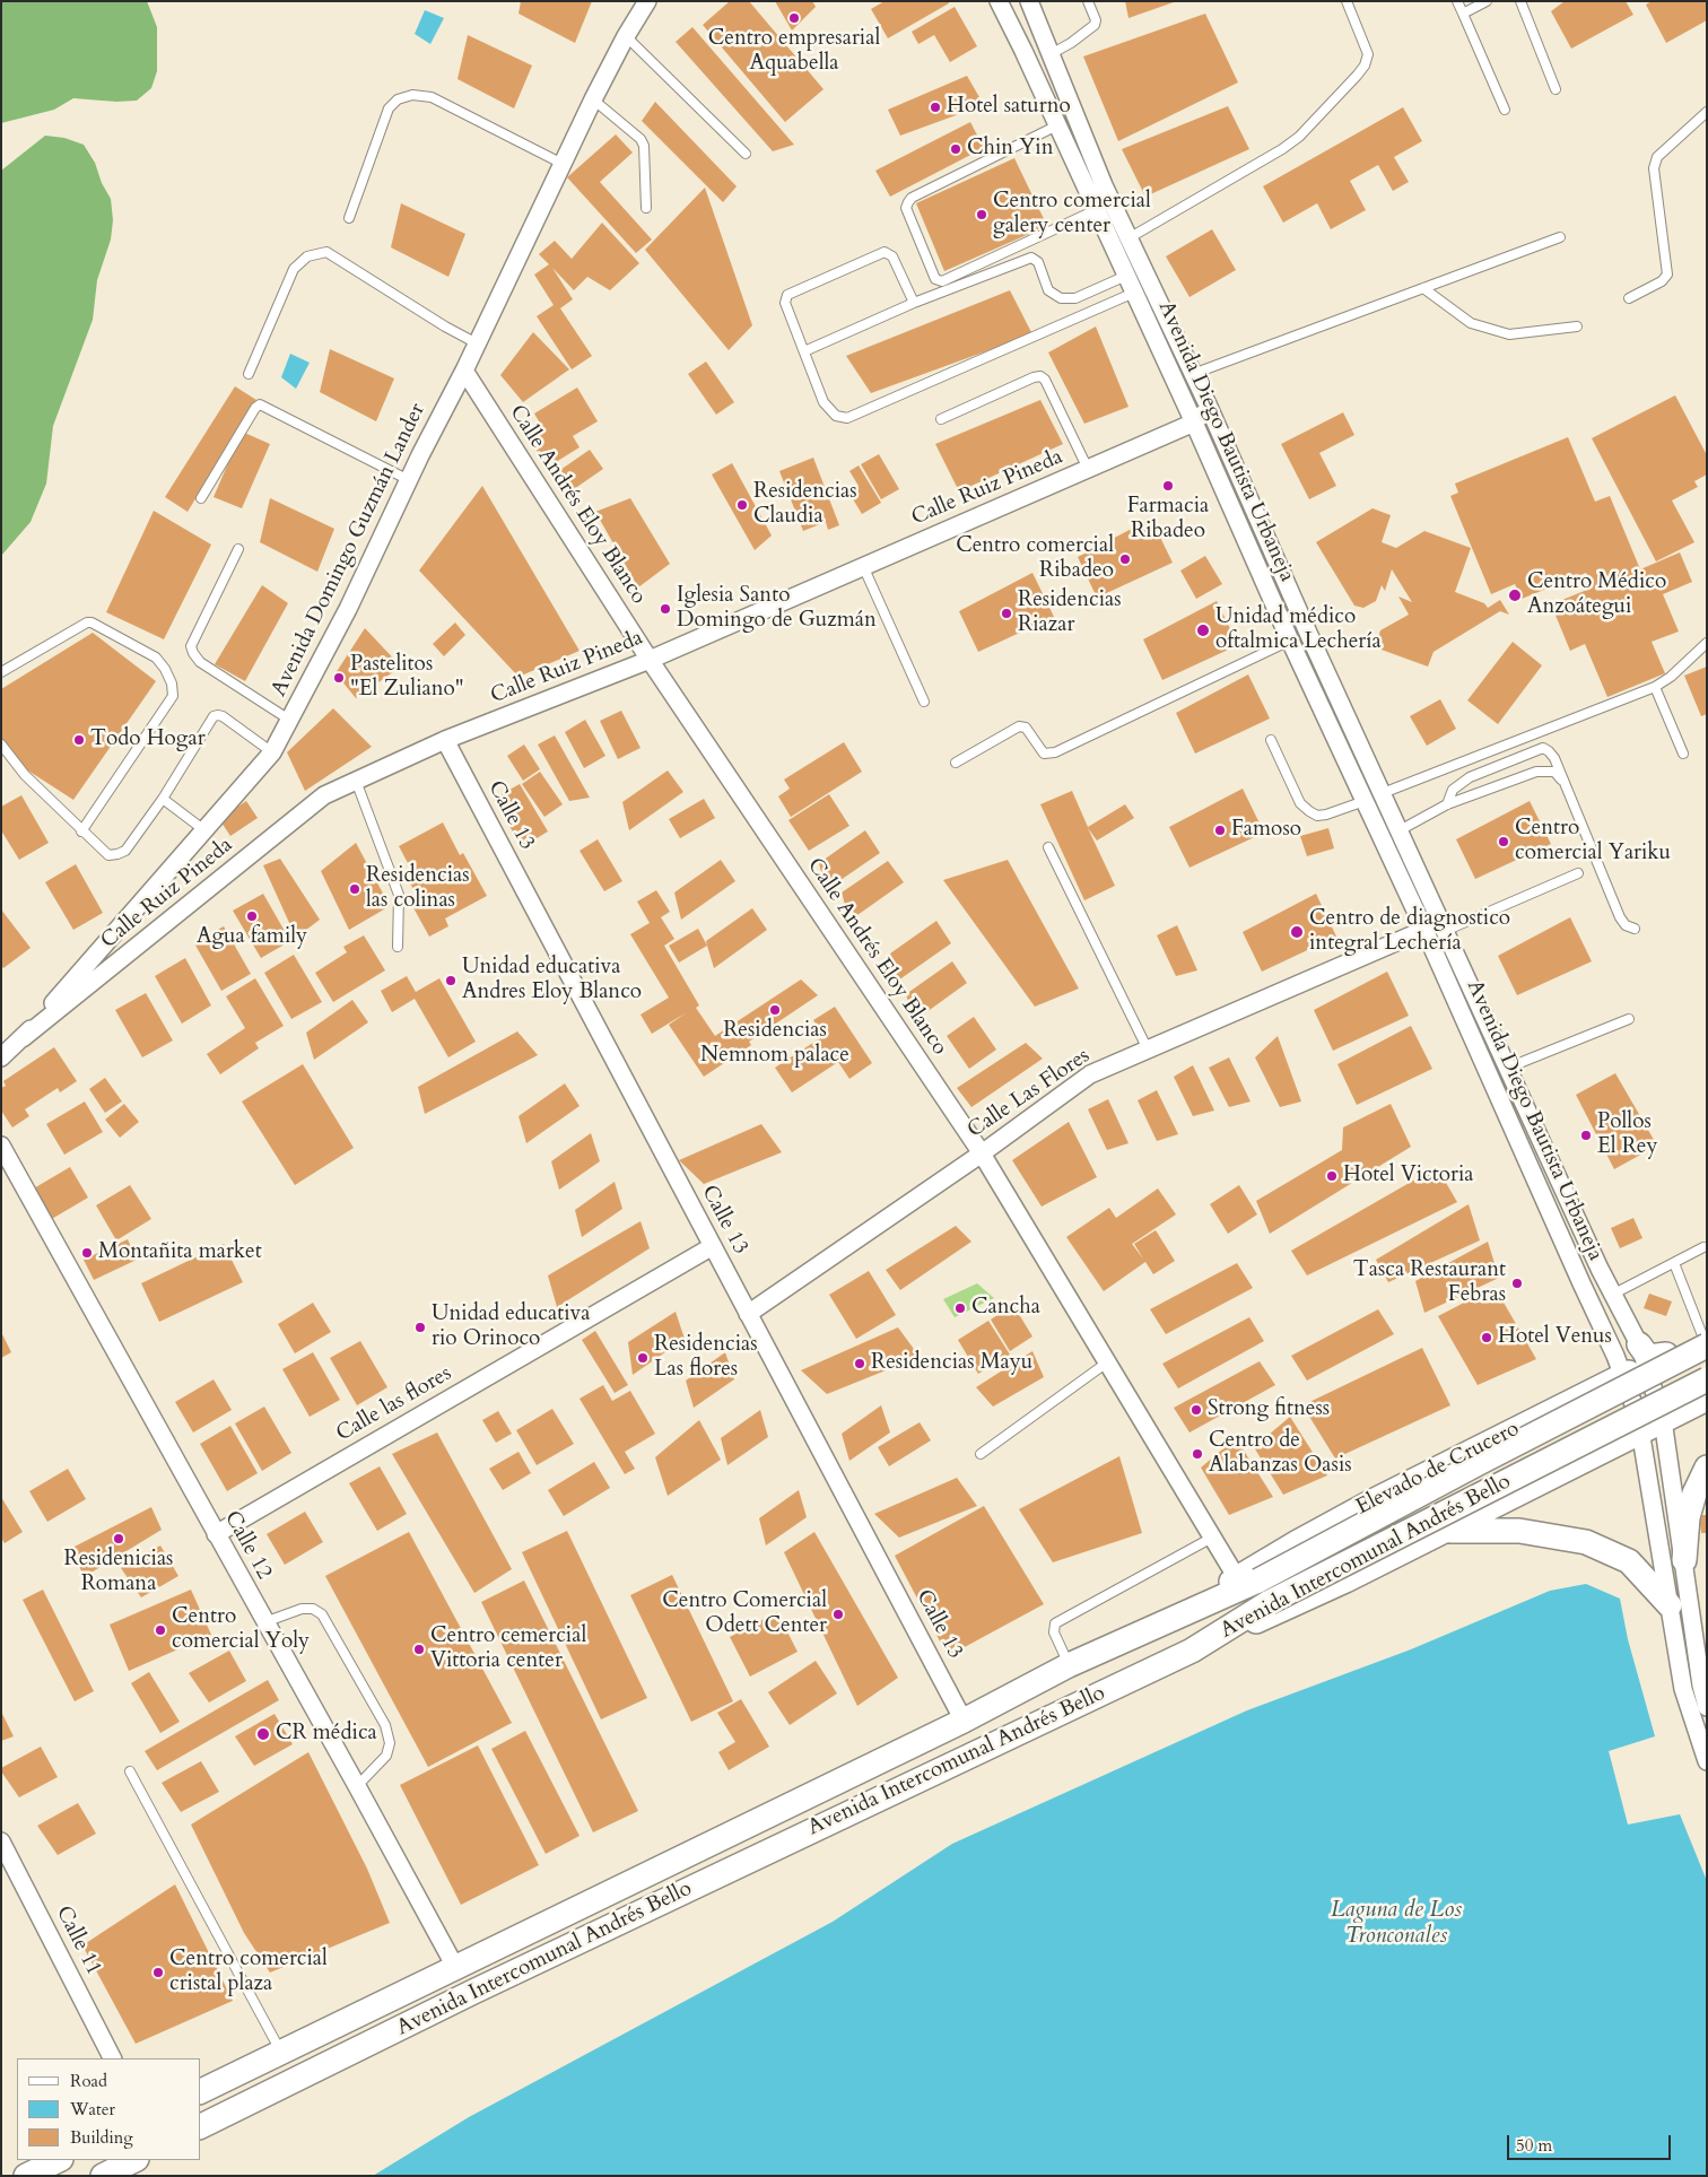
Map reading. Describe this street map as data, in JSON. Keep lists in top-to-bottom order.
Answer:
{
  "streets": {
    "main road": ["Elevado de Crucero", "Avenida Intercomunal Andrés Bello"],
    "street": [
      "Avenida Diego Bautista Urbaneja",
      "Calle Ruiz Pineda",
      "Calle Andrés Eloy Blanco",
      "Avenida Domingo Guzmán Lander",
      "Calle 13",
      "Calle Las Flores",
      "Calle las flores",
      "Calle 12",
      "Calle 11"
    ]
  },
  "crossings": [
    ["Avenida Diego Bautista Urbaneja", "Calle Ruiz Pineda"],
    ["Avenida Diego Bautista Urbaneja", "Calle Las Flores"],
    ["Avenida Diego Bautista Urbaneja", "Elevado de Crucero"],
    ["Calle Ruiz Pineda", "Calle Andrés Eloy Blanco"],
    ["Calle Ruiz Pineda", "Avenida Domingo Guzmán Lander"],
    ["Calle Ruiz Pineda", "Calle 13"],
    ["Calle Andrés Eloy Blanco", "Avenida Domingo Guzmán Lander"],
    ["Calle Andrés Eloy Blanco", "Calle Las Flores"],
    ["Calle Andrés Eloy Blanco", "Elevado de Crucero"],
    ["Calle Andrés Eloy Blanco", "Avenida Intercomunal Andrés Bello"],
    ["Calle 13", "Calle Las Flores"],
    ["Calle 13", "Calle las flores"],
    ["Calle 13", "Avenida Intercomunal Andrés Bello"],
    ["Calle las flores", "Calle 12"],
    ["Elevado de Crucero", "Avenida Intercomunal Andrés Bello"],
    ["Calle 12", "Avenida Intercomunal Andrés Bello"]
  ],
  "water": ["Laguna de Los Tronconales"],
  "places": [
    "Centro empresarial Aquabella",
    "Hotel saturno",
    "Chin Yin",
    "Centro comercial galery center",
    "Farmacia Ribadeo",
    "Residencias Claudia",
    "Centro comercial Ribadeo",
    "Centro Médico Anzoátegui",
    "Iglesia Santo Domingo de Guzmán",
    "Residencias Riazar",
    "Unidad médico oftalmica Lechería",
    "Pastelitos \"El Zuliano\"",
    "Todo Hogar",
    "Famoso",
    "Centro comercial Yariku",
    "Residencias las colinas",
    "Agua family",
    "Centro de diagnostico integral Lechería",
    "Unidad educativa Andres Eloy Blanco",
    "Residencias Nemnom palace",
    "Pollos El Rey",
    "Hotel Victoria",
    "Montañita market",
    "Tasca Restaurant Febras",
    "Cancha",
    "Unidad educativa rio Orinoco",
    "Hotel Venus",
    "Residencias Las flores",
    "Residencias Mayu",
    "Strong fitness",
    "Centro de Alabanzas Oasis",
    "Residenicias Romana",
    "Centro Comercial Odett Center",
    "Centro comercial Yoly",
    "Centro cemercial Vittoria center",
    "CR médica",
    "Centro comercial cristal plaza"
  ],
  "legend": ["Road", "Water", "Building"],
  "scale_bar": "50 m"
}
